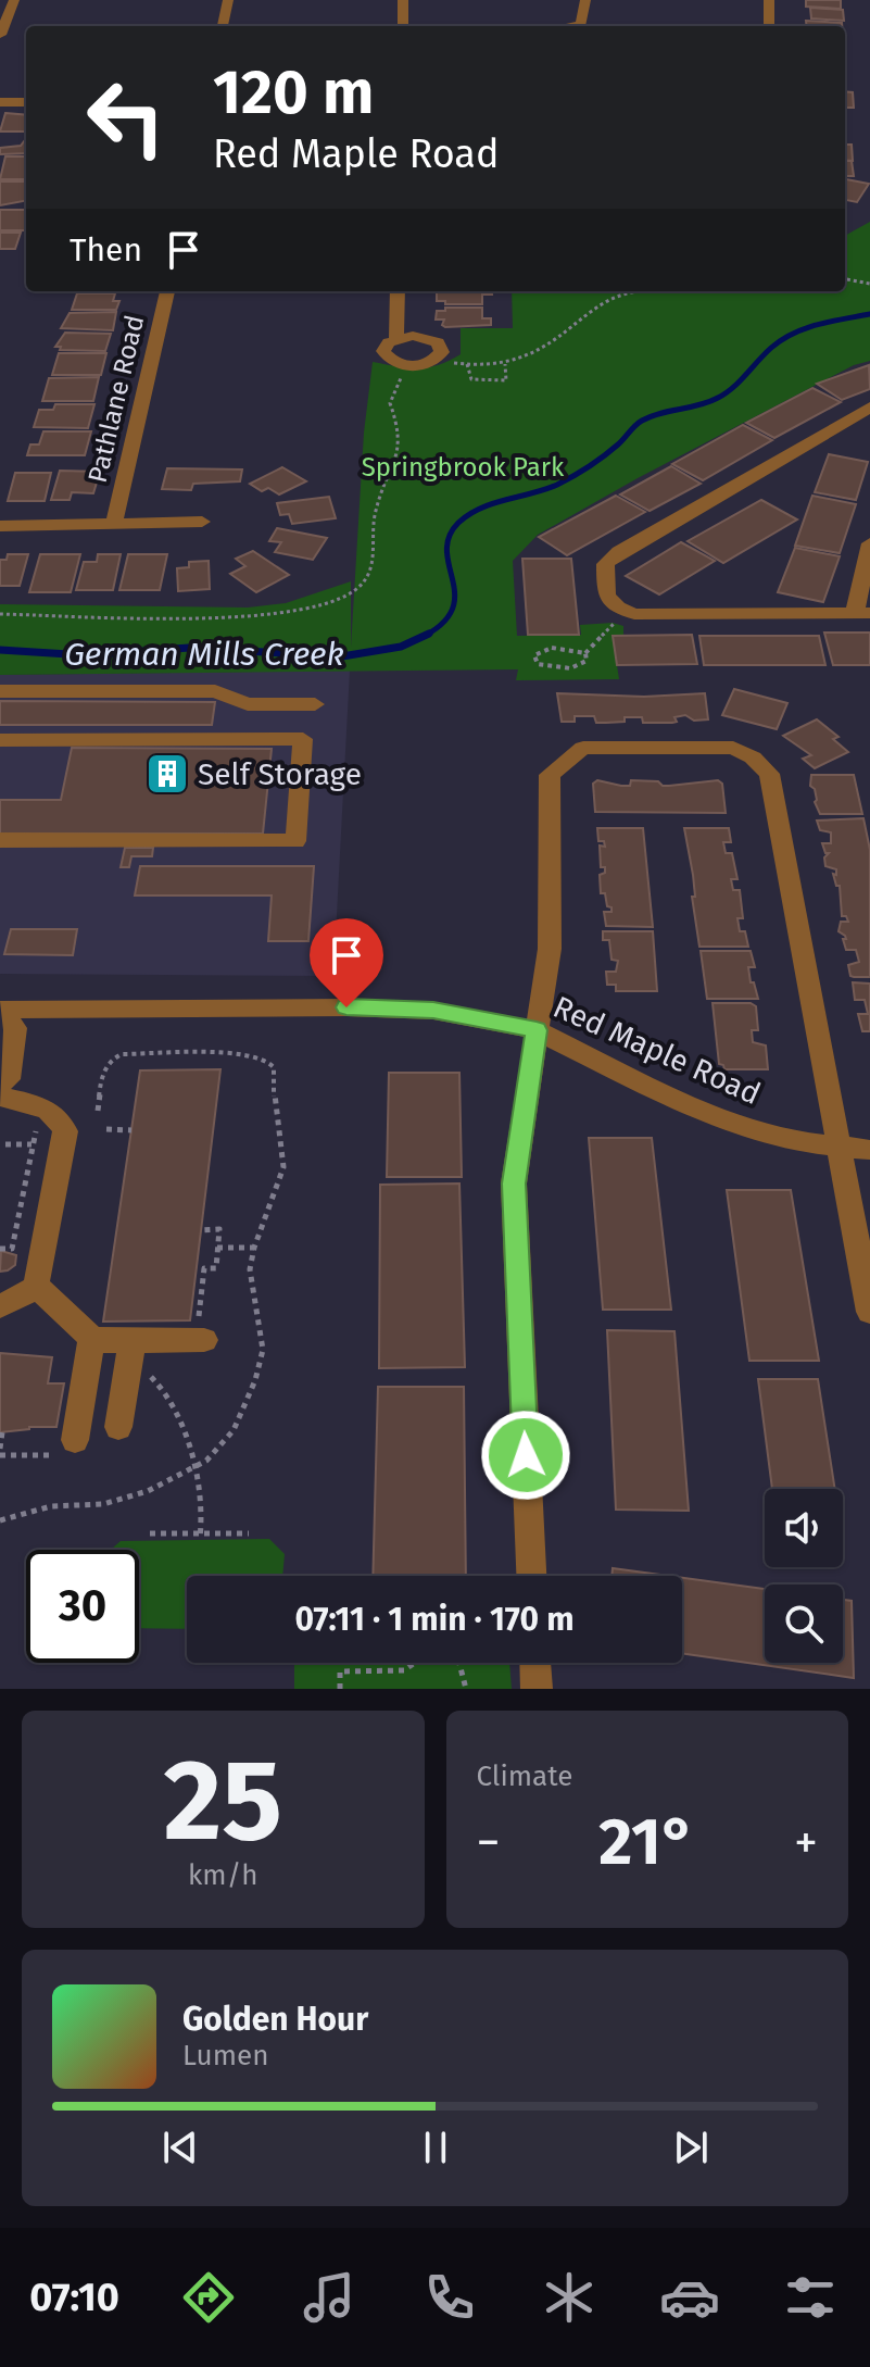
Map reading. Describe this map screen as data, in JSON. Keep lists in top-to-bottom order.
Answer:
{
  "streets": {
    "street": ["Pathlane Road", "Red Maple Road"]
  },
  "water": ["German Mills Creek"],
  "parks": ["Springbrook Park"],
  "places": {
    "building": ["Self Storage"]
  },
  "page": {
    "turn": ["120 m", "Red Maple Road"],
    "then": "Then",
    "limit": "30",
    "trip": "07:11 · 1 min · 170 m",
    "tile": [
      ["25", "km/h"],
      "Climate"
    ],
    "heat": ["−", "21°", "+"],
    "song": ["Golden Hour", "Lumen"],
    "tabs": "07:10"
  }
}
